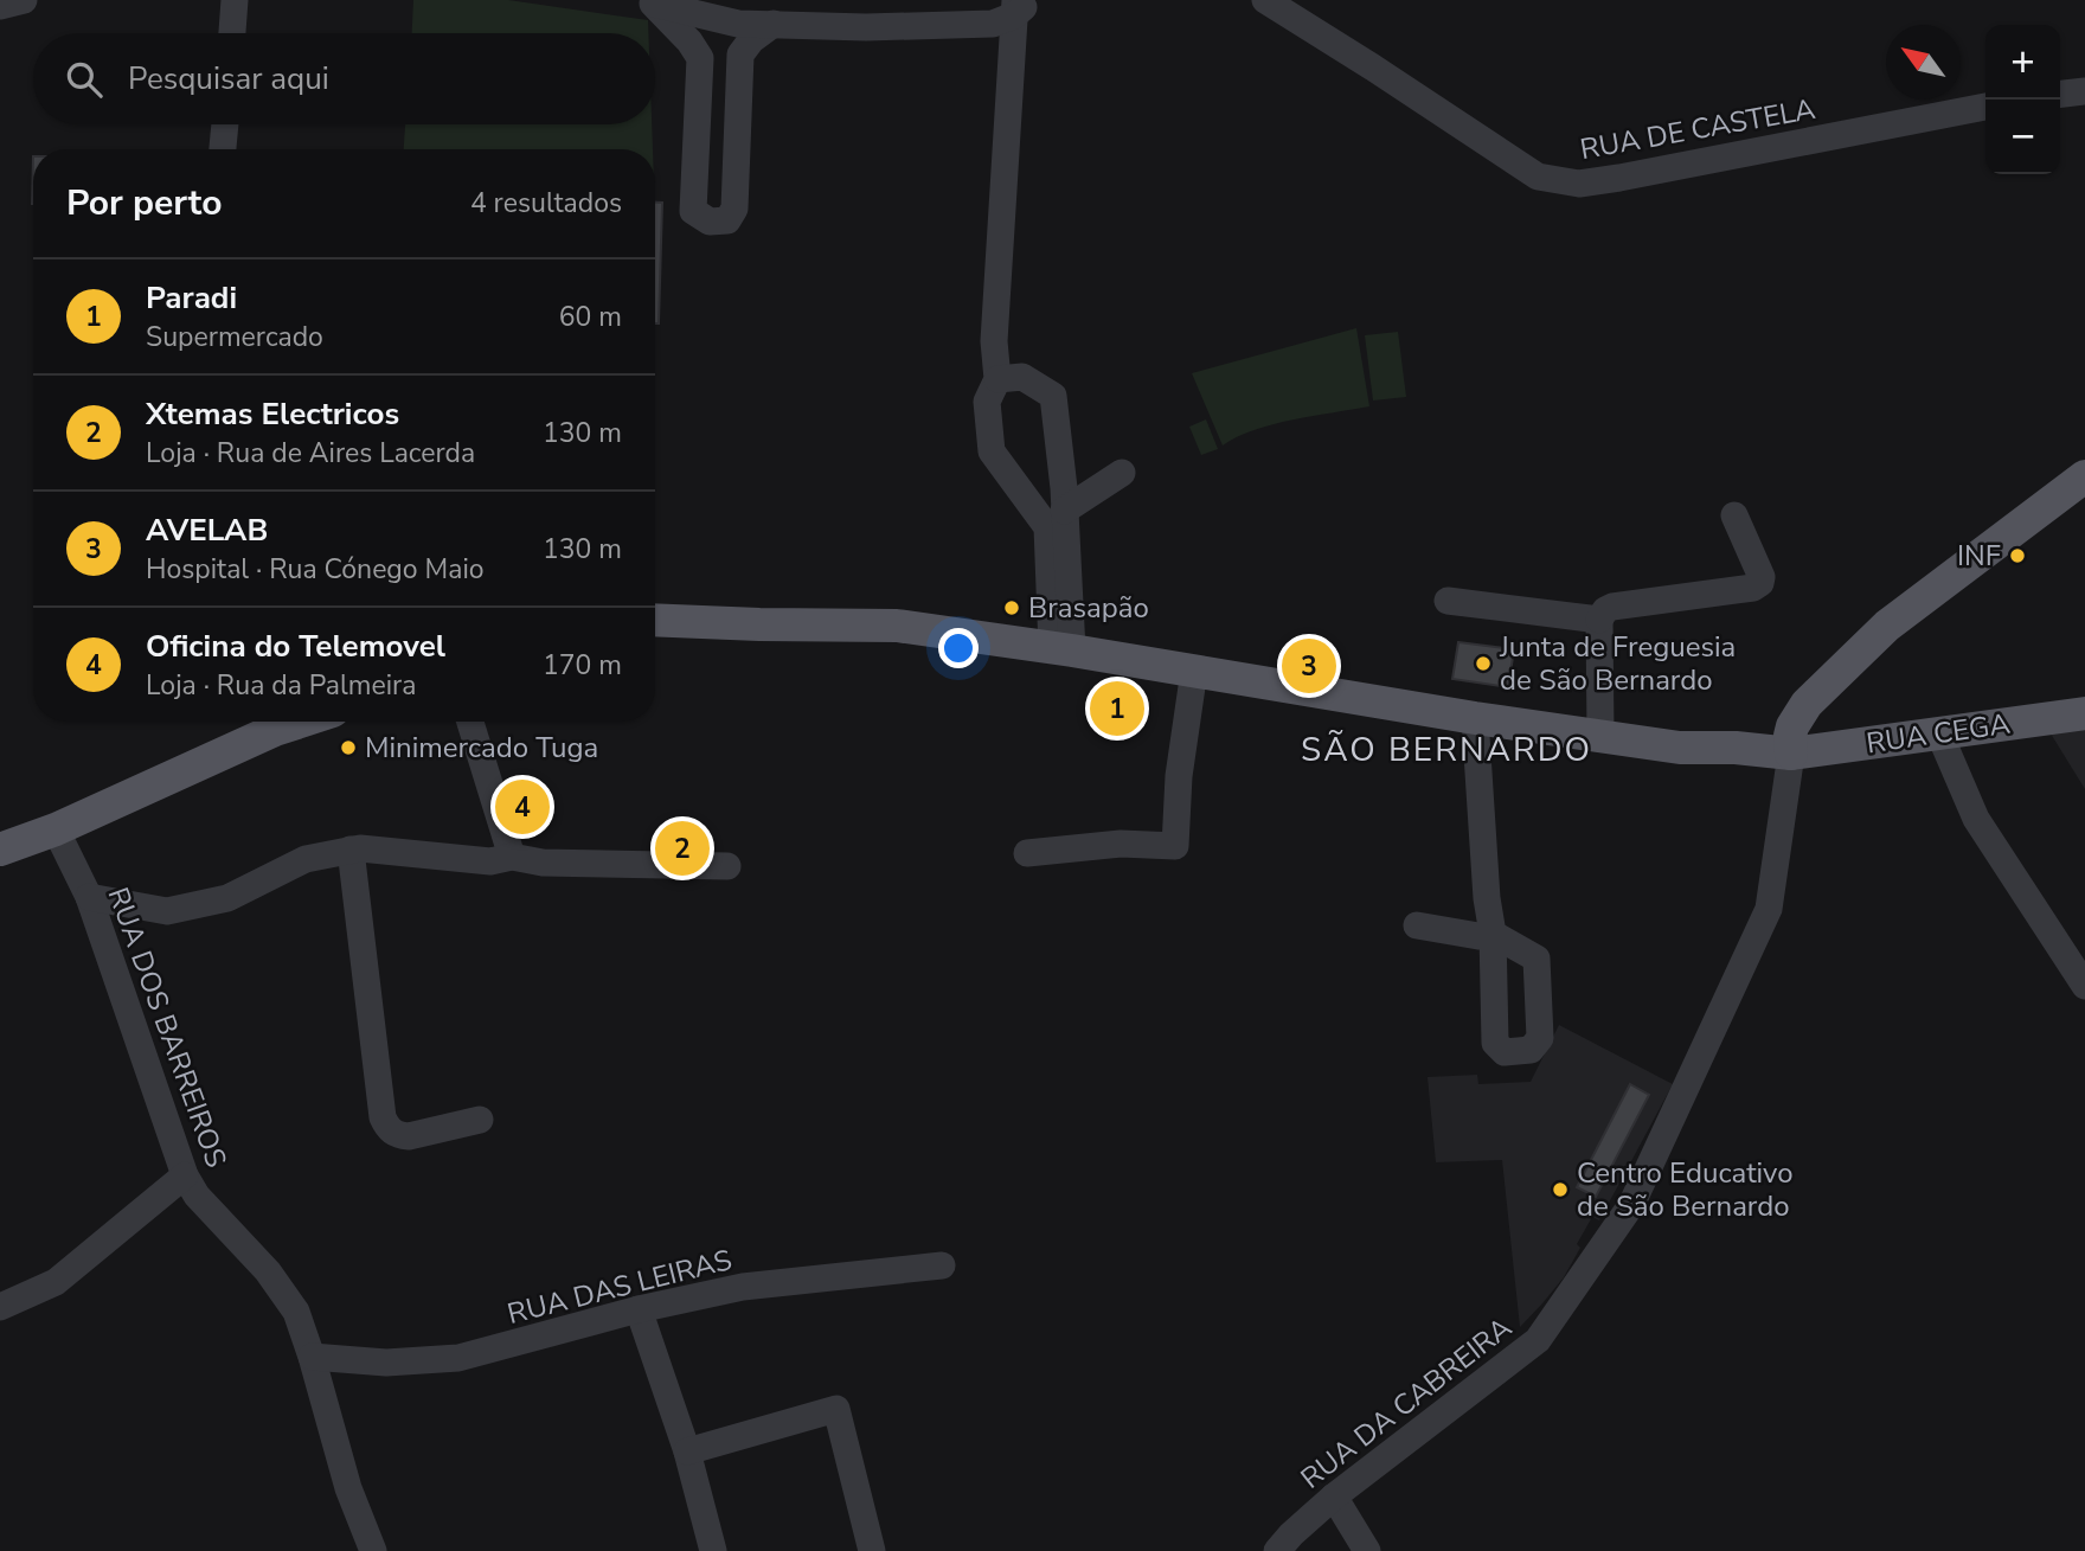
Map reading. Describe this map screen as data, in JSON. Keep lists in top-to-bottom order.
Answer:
{
  "streets": {
    "main road": ["RUA CEGA"],
    "street": [
      "RUA DE CASTELA",
      "RUA DOS BARREIROS",
      "RUA DAS LEIRAS",
      "RUA DA CABREIRA"
    ]
  },
  "crossings": [
    ["RUA CEGA", "RUA DA CABREIRA"],
    ["RUA DOS BARREIROS", "RUA DAS LEIRAS"]
  ],
  "districts": ["SÃO BERNARDO"],
  "places": [
    "INF",
    "Brasapão",
    "Junta de Freguesia de São Bernardo",
    "Minimercado Tuga",
    "Centro Educativo de São Bernardo"
  ],
  "north": "top left",
  "page": {
    "map_buttons": ["+", "−"],
    "search": "Pesquisar aqui",
    "heading": ["Por perto", "4 resultados"],
    "list": [
      {
        "mark": "1",
        "name": "Paradi",
        "note": "Supermercado",
        "value": "60 m"
      },
      {
        "mark": "2",
        "name": "Xtemas Electricos",
        "note": "Loja · Rua de Aires Lacerda",
        "value": "130 m"
      },
      {
        "mark": "3",
        "name": "AVELAB",
        "note": "Hospital · Rua Cónego Maio",
        "value": "130 m"
      },
      {
        "mark": "4",
        "name": "Oficina do Telemovel",
        "note": "Loja · Rua da Palmeira",
        "value": "170 m"
      }
    ],
    "pins": [
      "3",
      "1",
      "4",
      "2"
    ]
  }
}
